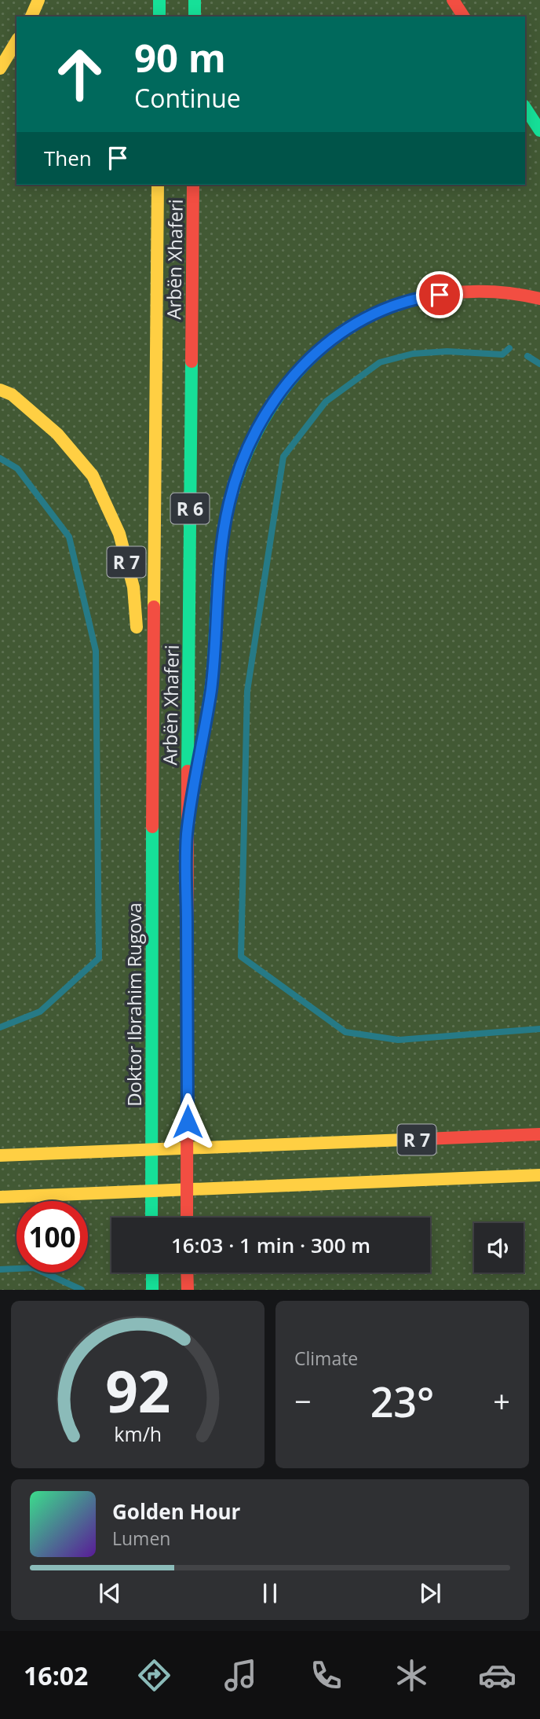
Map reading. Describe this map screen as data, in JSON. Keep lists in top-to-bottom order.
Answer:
{
  "streets": {
    "highway": [
      "Arbën Xhaferi",
      "R 6",
      "R 7",
      "Doktor Ibrahim Rugova"
    ]
  },
  "crossings": [
    ["Arbën Xhaferi", "Doktor Ibrahim Rugova"]
  ],
  "page": {
    "turn": ["90 m", "Continue"],
    "then": "Then",
    "limit": "100",
    "trip": "16:03 · 1 min · 300 m",
    "tile": "Climate",
    "heat": ["−", "23°", "+"],
    "song": ["Golden Hour", "Lumen"],
    "tabs": "16:02",
    "gauge": ["92", "km/h"]
  }
}
